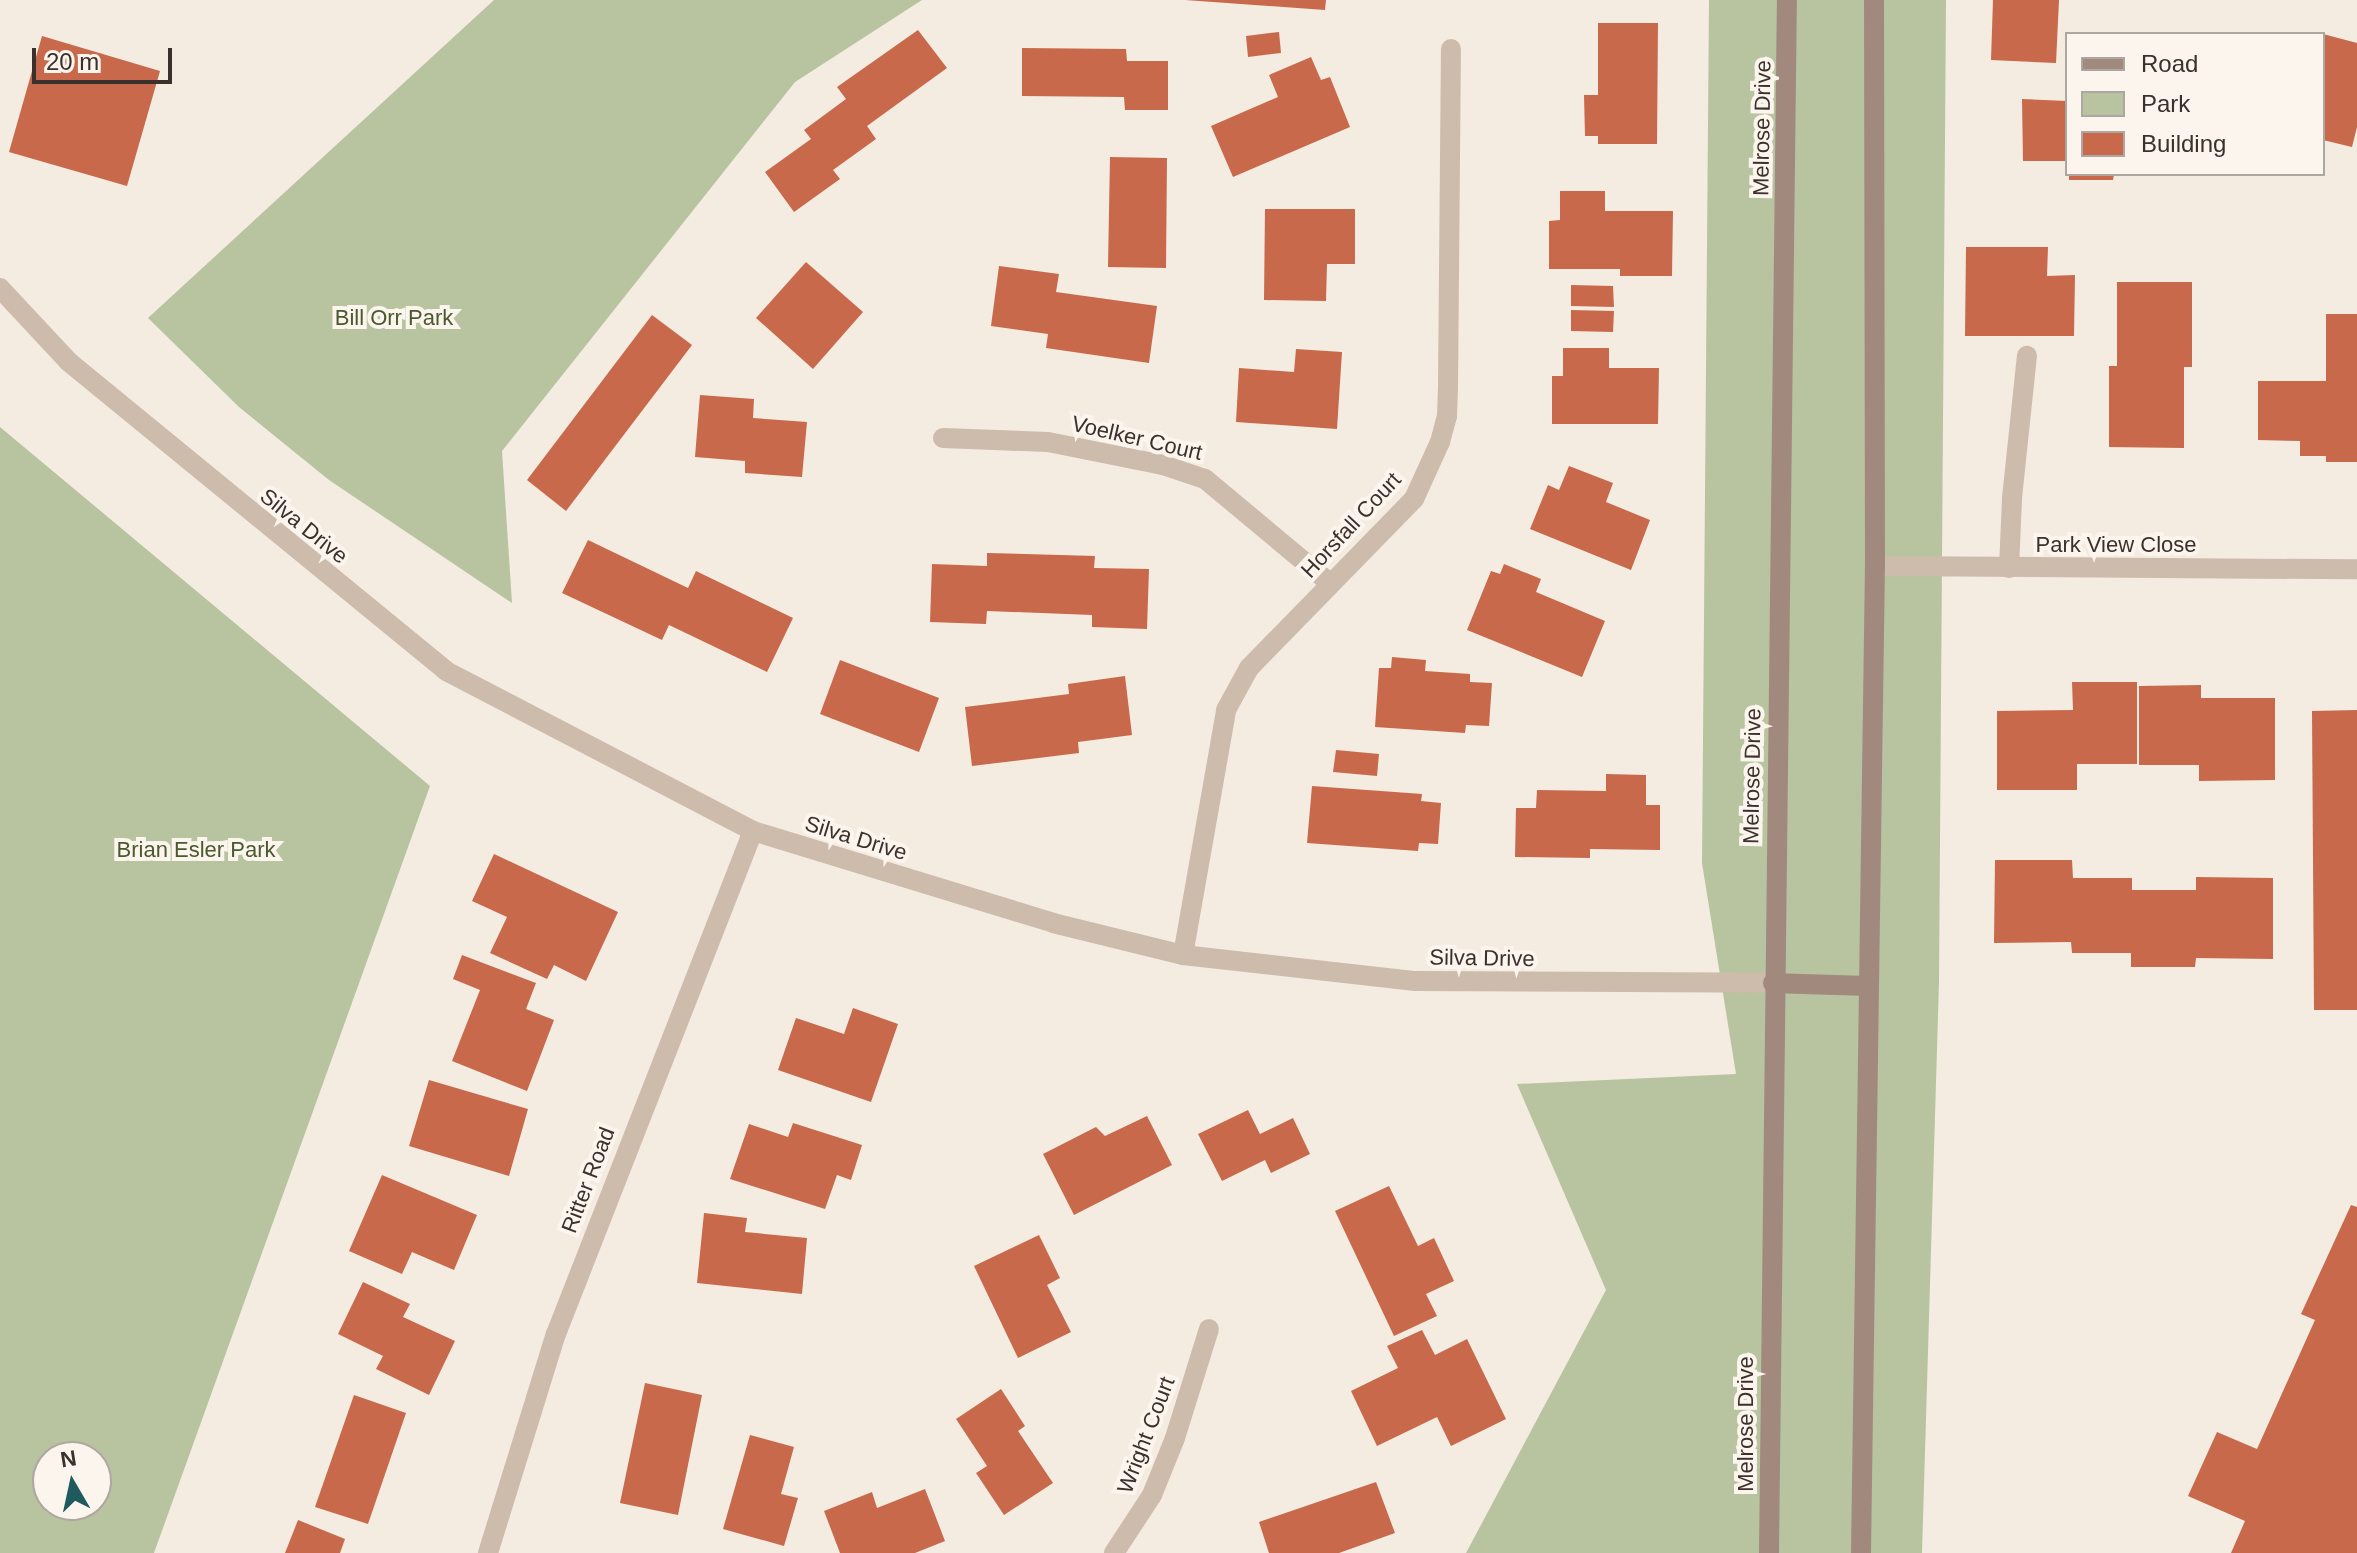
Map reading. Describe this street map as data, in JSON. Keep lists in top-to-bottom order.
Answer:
{
  "streets": {
    "main road": ["Melrose Drive", "Silva Drive"],
    "street": [
      "Voelker Court",
      "Horsfall Court",
      "Park View Close",
      "Ritter Road",
      "Wright Court"
    ]
  },
  "crossings": [
    ["Melrose Drive", "Silva Drive"],
    ["Voelker Court", "Horsfall Court"],
    ["Horsfall Court", "Silva Drive"],
    ["Silva Drive", "Ritter Road"]
  ],
  "parks": ["Bill Orr Park", "Brian Esler Park"],
  "legend": ["Road", "Park", "Building"],
  "scale_bar": "20 m",
  "north": "top"
}
